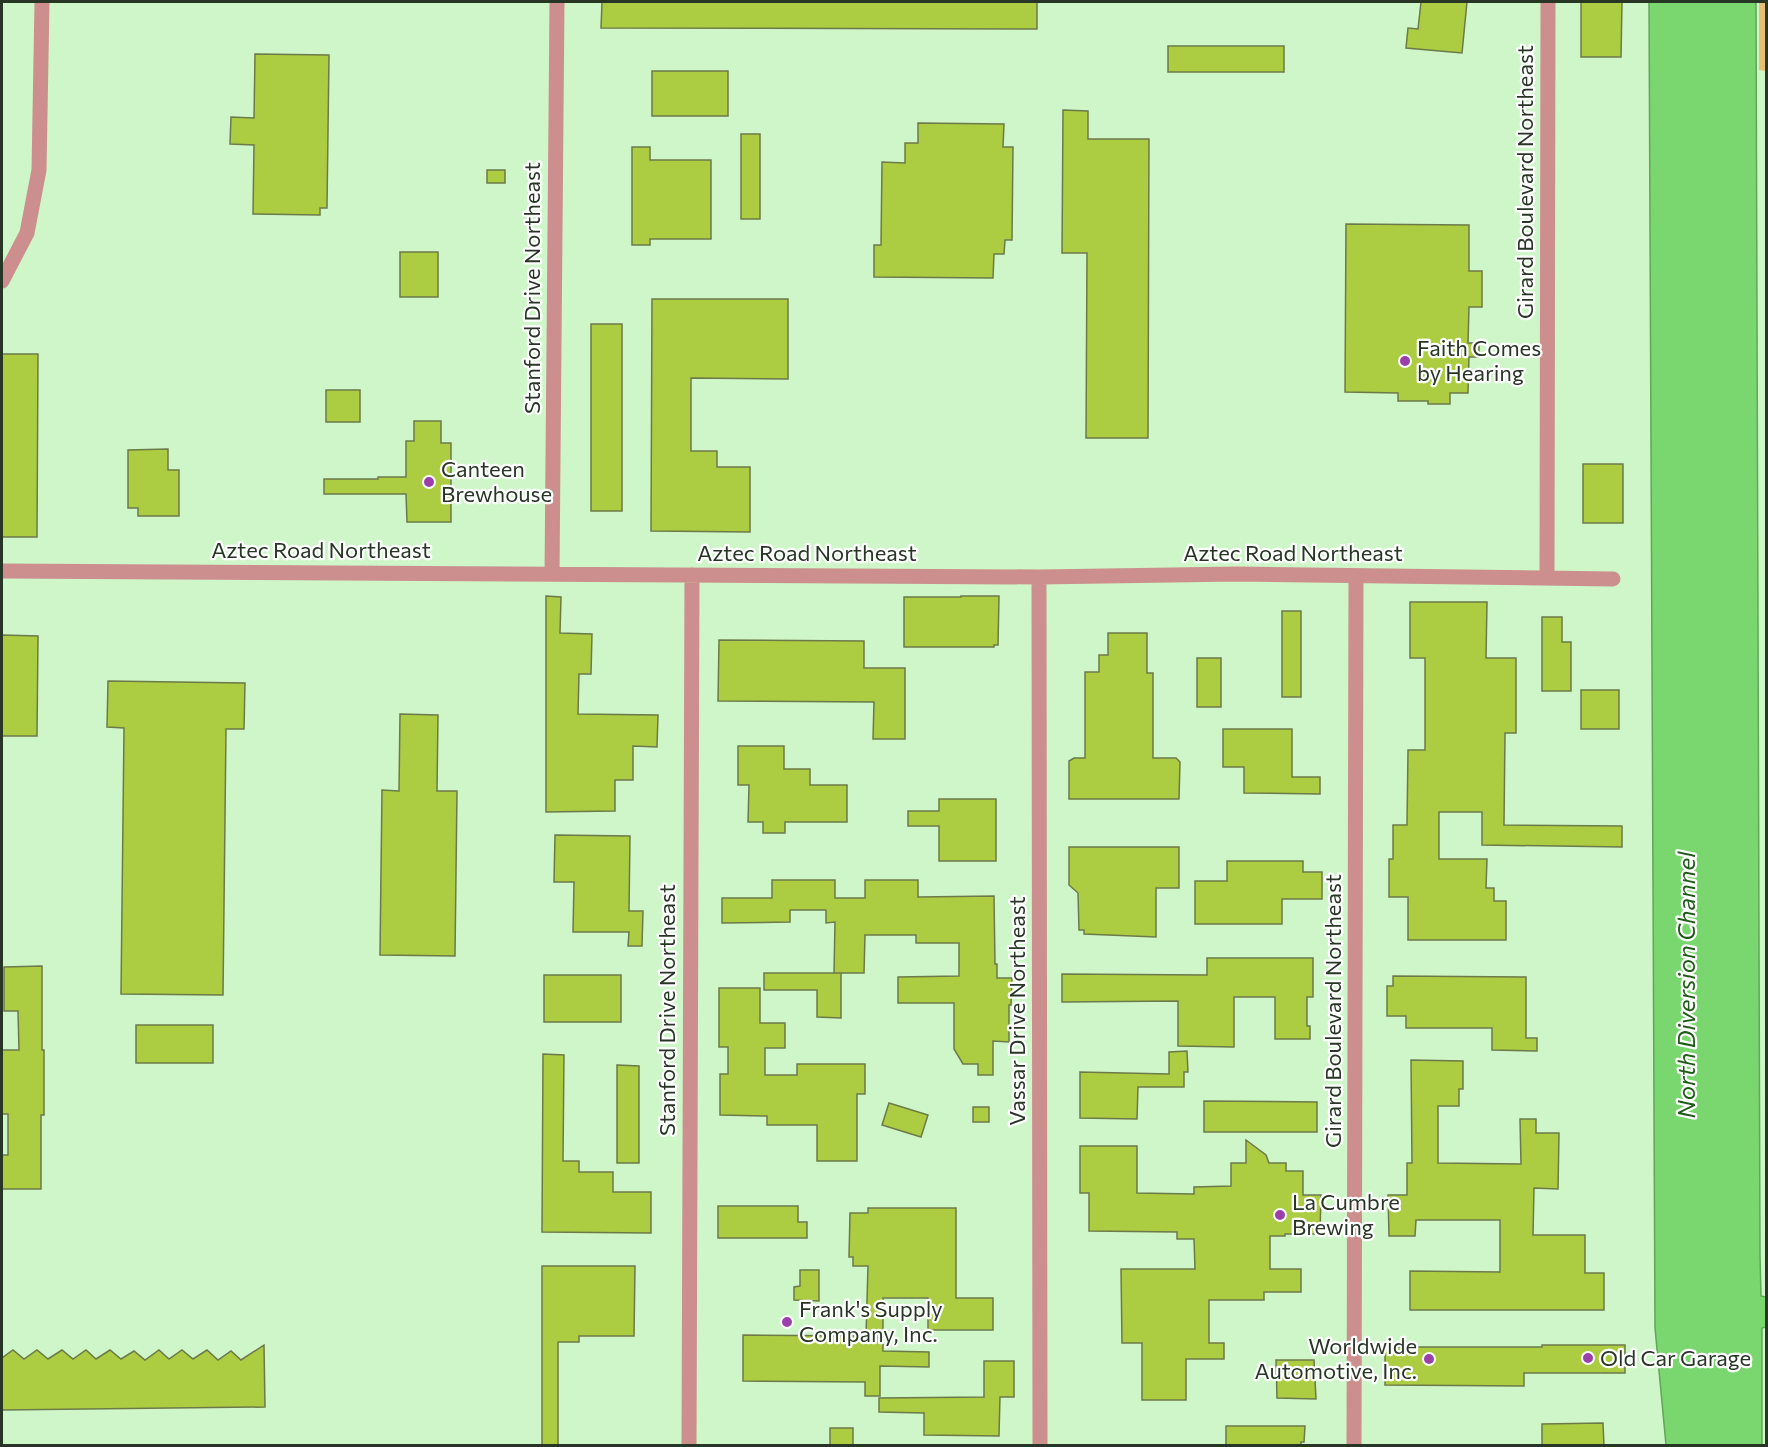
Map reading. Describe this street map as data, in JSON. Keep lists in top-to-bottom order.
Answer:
{
  "streets": {
    "street": [
      "Girard Boulevard Northeast",
      "Stanford Drive Northeast",
      "Aztec Road Northeast",
      "Vassar Drive Northeast"
    ]
  },
  "crossings": [
    ["Girard Boulevard Northeast", "Aztec Road Northeast"],
    ["Stanford Drive Northeast", "Aztec Road Northeast"],
    ["Aztec Road Northeast", "Vassar Drive Northeast"]
  ],
  "water": ["North Diversion Channel"],
  "places": [
    "Faith Comes by Hearing",
    "Canteen Brewhouse",
    "La Cumbre Brewing",
    "Frank's Supply Company, Inc.",
    "Old Car Garage",
    "Worldwide Automotive, Inc."
  ]
}
